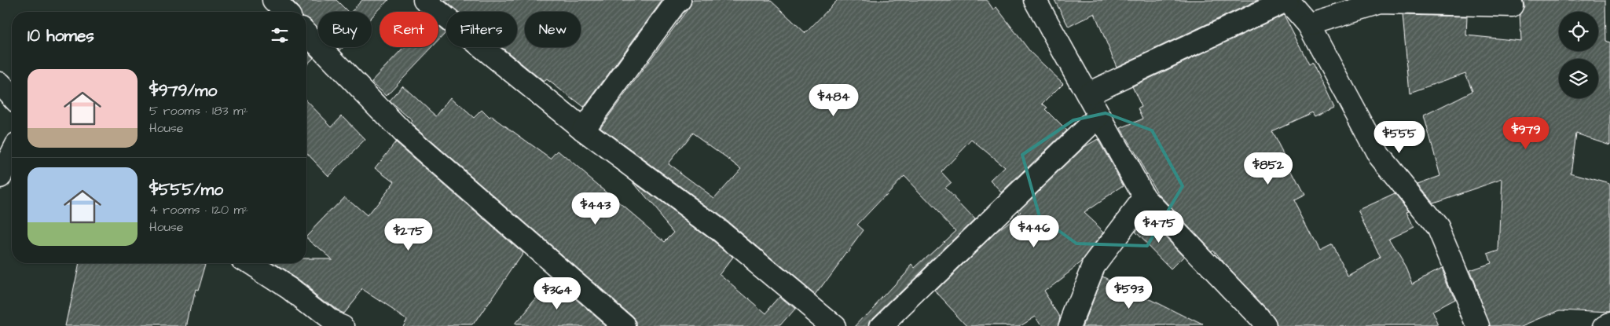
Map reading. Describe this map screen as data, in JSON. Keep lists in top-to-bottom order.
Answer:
{
  "page": {
    "chip": [
      "Buy",
      "Rent",
      "Filters",
      "New"
    ],
    "heading": "10 homes",
    "list": [
      {
        "name": "$979/mo",
        "note": "5 rooms · 183 m² · House"
      },
      {
        "name": "$555/mo",
        "note": "4 rooms · 120 m² · House"
      }
    ],
    "price": [
      "$484",
      "$979",
      "$555",
      "$852",
      "$443",
      "$475",
      "$446",
      "$275",
      "$593",
      "$364"
    ]
  }
}
